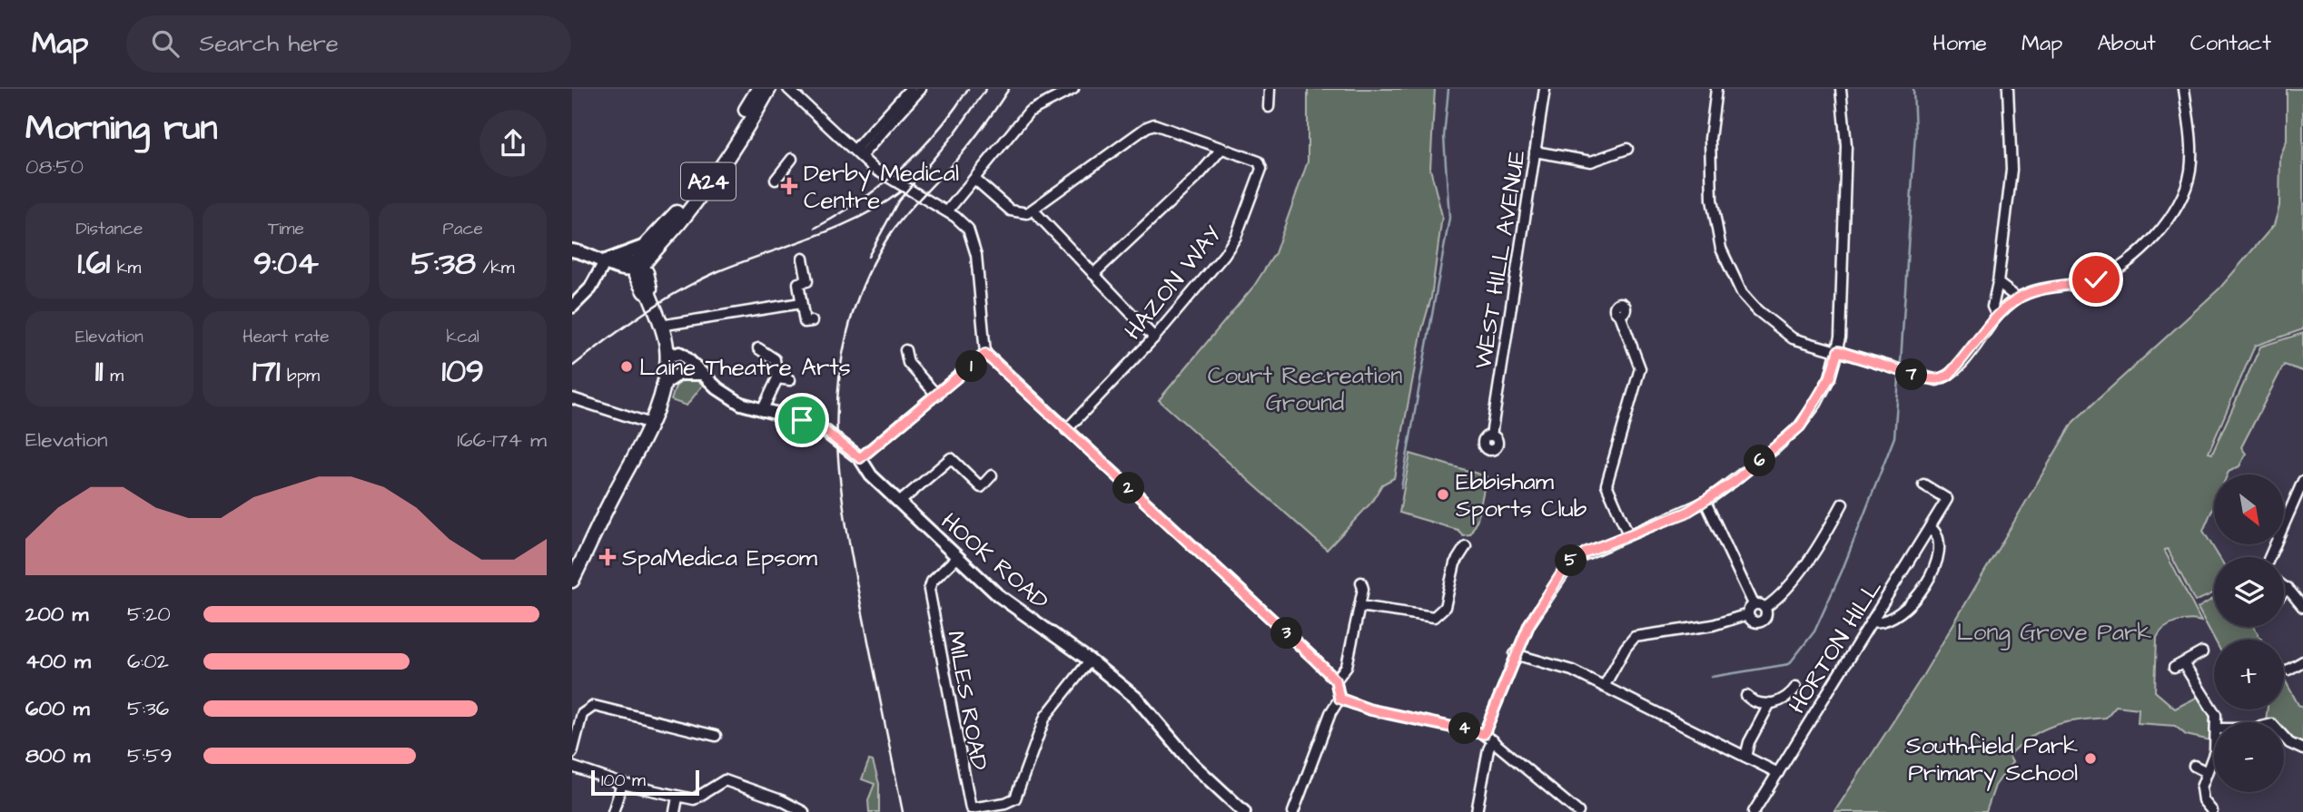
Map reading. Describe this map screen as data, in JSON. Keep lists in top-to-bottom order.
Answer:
{
  "streets": {
    "highway": ["A24"],
    "main road": ["HOOK ROAD"],
    "street": [
      "WEST HILL AVENUE",
      "HAZON WAY",
      "HORTON HILL",
      "MILES ROAD"
    ]
  },
  "crossings": [
    ["HOOK ROAD", "MILES ROAD"]
  ],
  "parks": ["Court Recreation Ground", "Long Grove Park"],
  "places": {
    "health": ["Derby Medical Centre", "SpaMedica Epsom"],
    "other": ["Laine Theatre Arts", "Ebbisham Sports Club", "Southfield Park Primary School"]
  },
  "scale_bar": "100 m",
  "north": "bottom right",
  "page": {
    "header": "Map",
    "search": "Search here",
    "nav": [
      "Home",
      "Map",
      "About",
      "Contact"
    ],
    "heading": ["Morning run", "08:50"],
    "stats": [
      ["Distance", "1.61 km"],
      ["Time", "9:04"],
      ["Pace", "5:38 /km"],
      ["Elevation", "11 m"],
      ["Heart rate", "171 bpm"],
      ["kcal", "109"]
    ],
    "pins": [
      "1",
      "7",
      "6",
      "2",
      "5",
      "3",
      "4"
    ],
    "chart": ["Elevation", "166–174 m"],
    "map_buttons": ["+", "−"],
    "list": [
      {
        "name": "200 m",
        "note": "5:20"
      },
      {
        "name": "400 m",
        "note": "6:02"
      },
      {
        "name": "600 m",
        "note": "5:36"
      },
      {
        "name": "800 m",
        "note": "5:59"
      }
    ],
    "scale": "100 m"
  }
}
